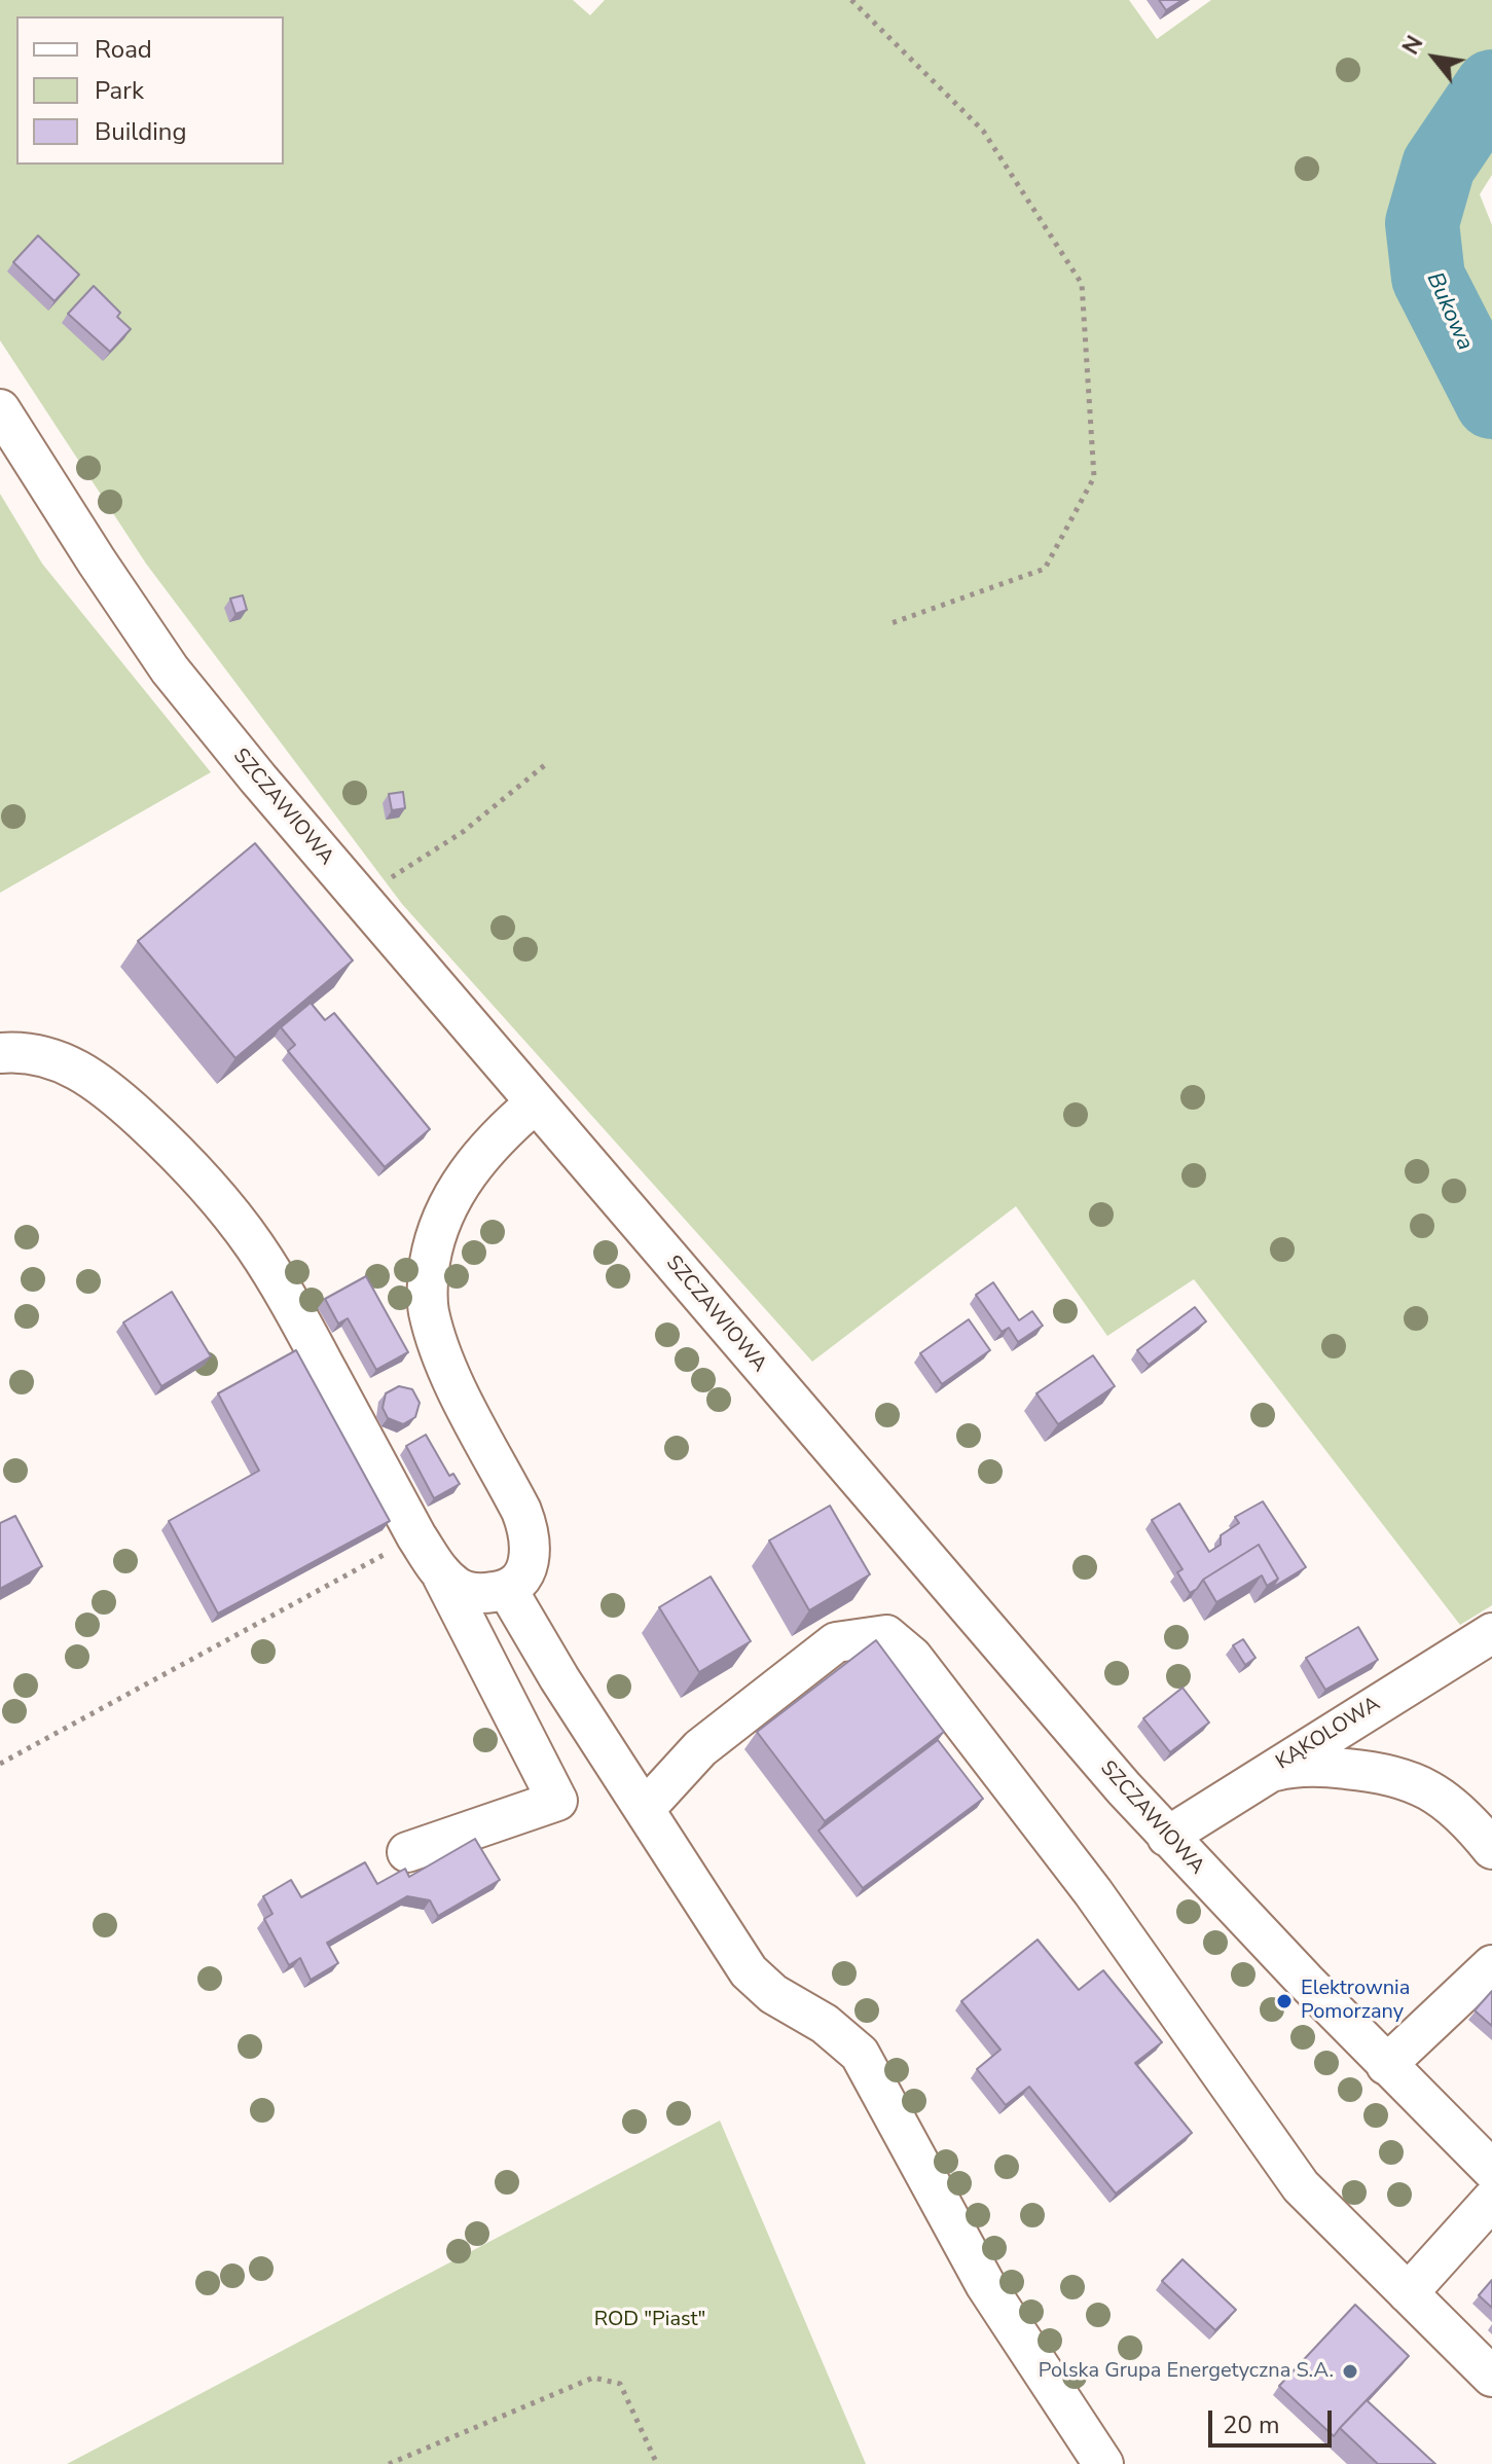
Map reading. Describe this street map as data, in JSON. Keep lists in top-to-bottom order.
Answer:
{
  "streets": {
    "street": ["SZCZAWIOWA", "KĄKOLOWA"]
  },
  "crossings": [
    ["SZCZAWIOWA", "KĄKOLOWA"]
  ],
  "water": ["Bukowa"],
  "parks": ["ROD \"Piast\""],
  "places": ["Elektrownia Pomorzany", "Polska Grupa Energetyczna S.A."],
  "legend": ["Road", "Park", "Building"],
  "scale_bar": "20 m",
  "north": "top left"
}
